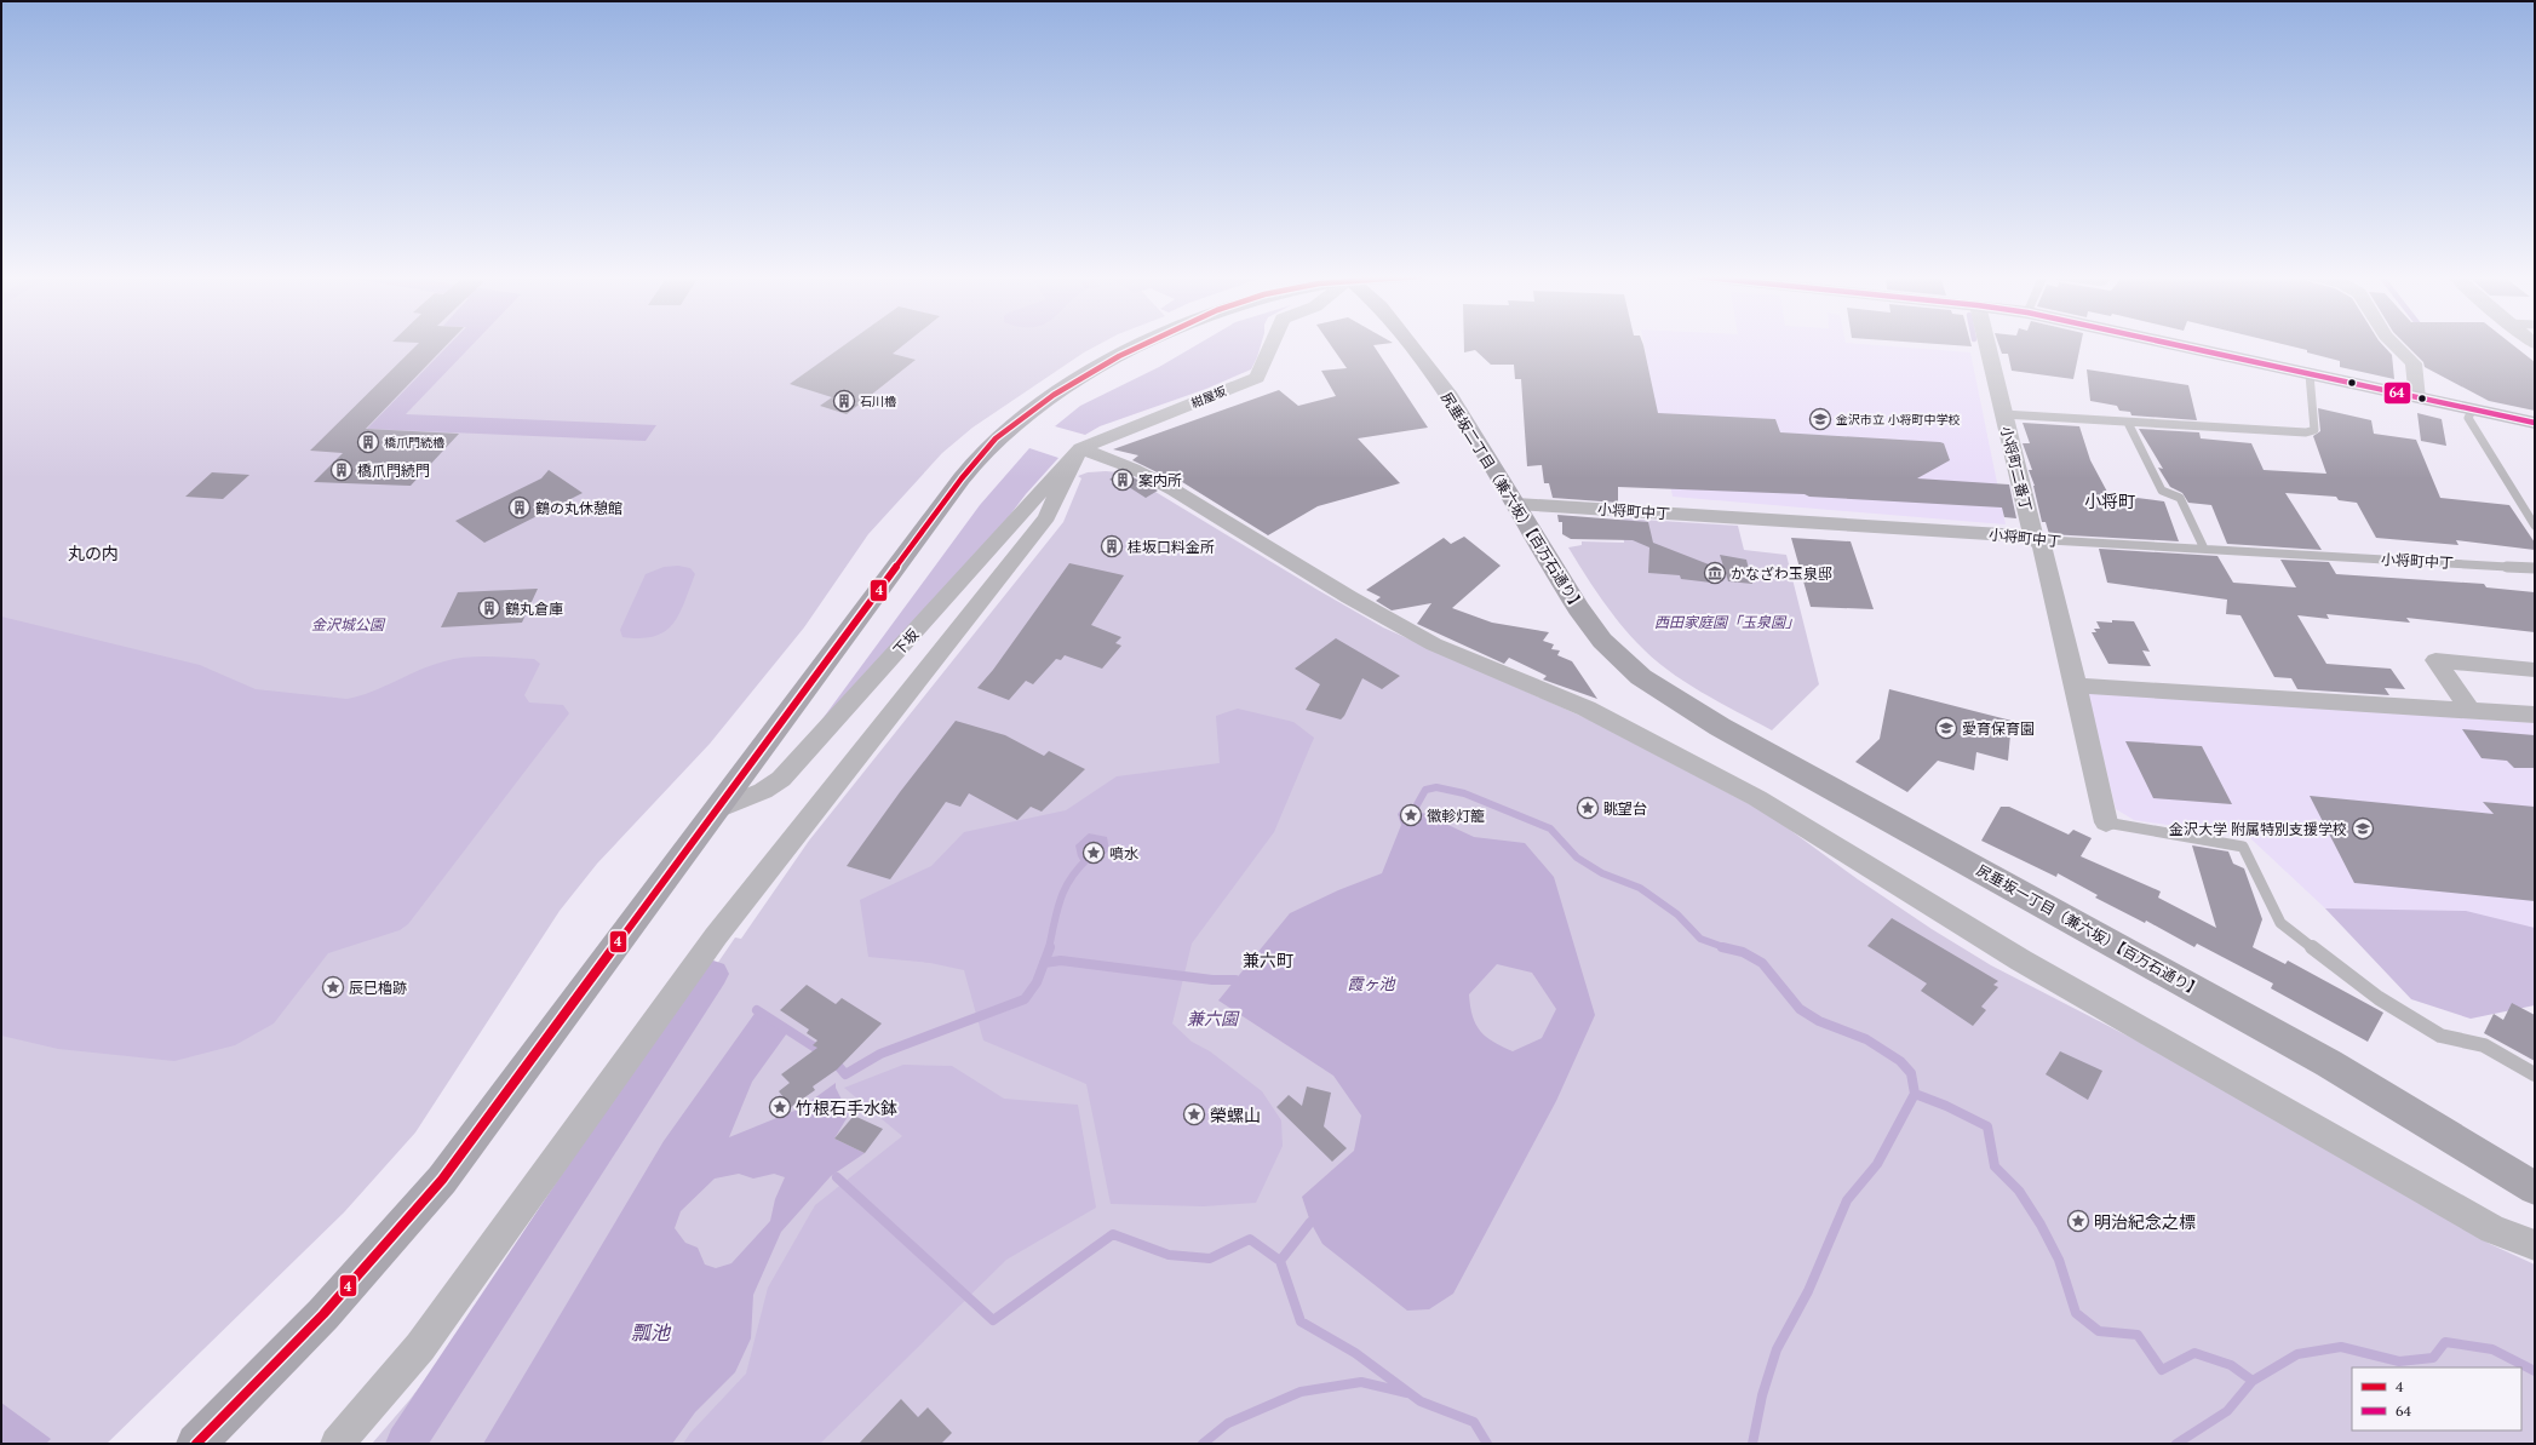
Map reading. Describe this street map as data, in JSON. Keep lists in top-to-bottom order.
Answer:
{
  "streets": {
    "main road": ["尻垂坂二丁目（兼六坂）【百万石通り】", "尻垂坂一丁目（兼六坂）【百万石通り】"],
    "street": [
      "紺屋坂",
      "小将町二番丁",
      "小将町中丁",
      "下坂"
    ]
  },
  "crossings": [
    ["紺屋坂", "下坂"],
    ["小将町二番丁", "小将町中丁"],
    ["尻垂坂二丁目（兼六坂）【百万石通り】", "小将町中丁"],
    ["尻垂坂二丁目（兼六坂）【百万石通り】", "尻垂坂一丁目（兼六坂）【百万石通り】"]
  ],
  "districts": ["小将町", "丸の内", "兼六町"],
  "water": ["霞ヶ池", "瓢池"],
  "parks": ["西田家庭園「玉泉園」", "金沢城公園", "兼六園"],
  "places": {
    "building": [
      "石川櫓",
      "橋爪門続櫓",
      "橋爪門続門",
      "案内所",
      "鶴の丸休憩館",
      "桂坂口料金所",
      "鶴丸倉庫"
    ],
    "school or university": ["金沢市立 小将町中学校", "愛育保育園", "金沢大学 附属特別支援学校"],
    "museum": ["かなざわ玉泉邸"],
    "place": [
      "眺望台",
      "徽軫灯籠",
      "噴水",
      "辰巳櫓跡",
      "竹根石手水鉢",
      "榮螺山",
      "明治紀念之標"
    ]
  },
  "lines": ["transit line 4", "transit line 64"],
  "legend": ["4", "64"]
}
